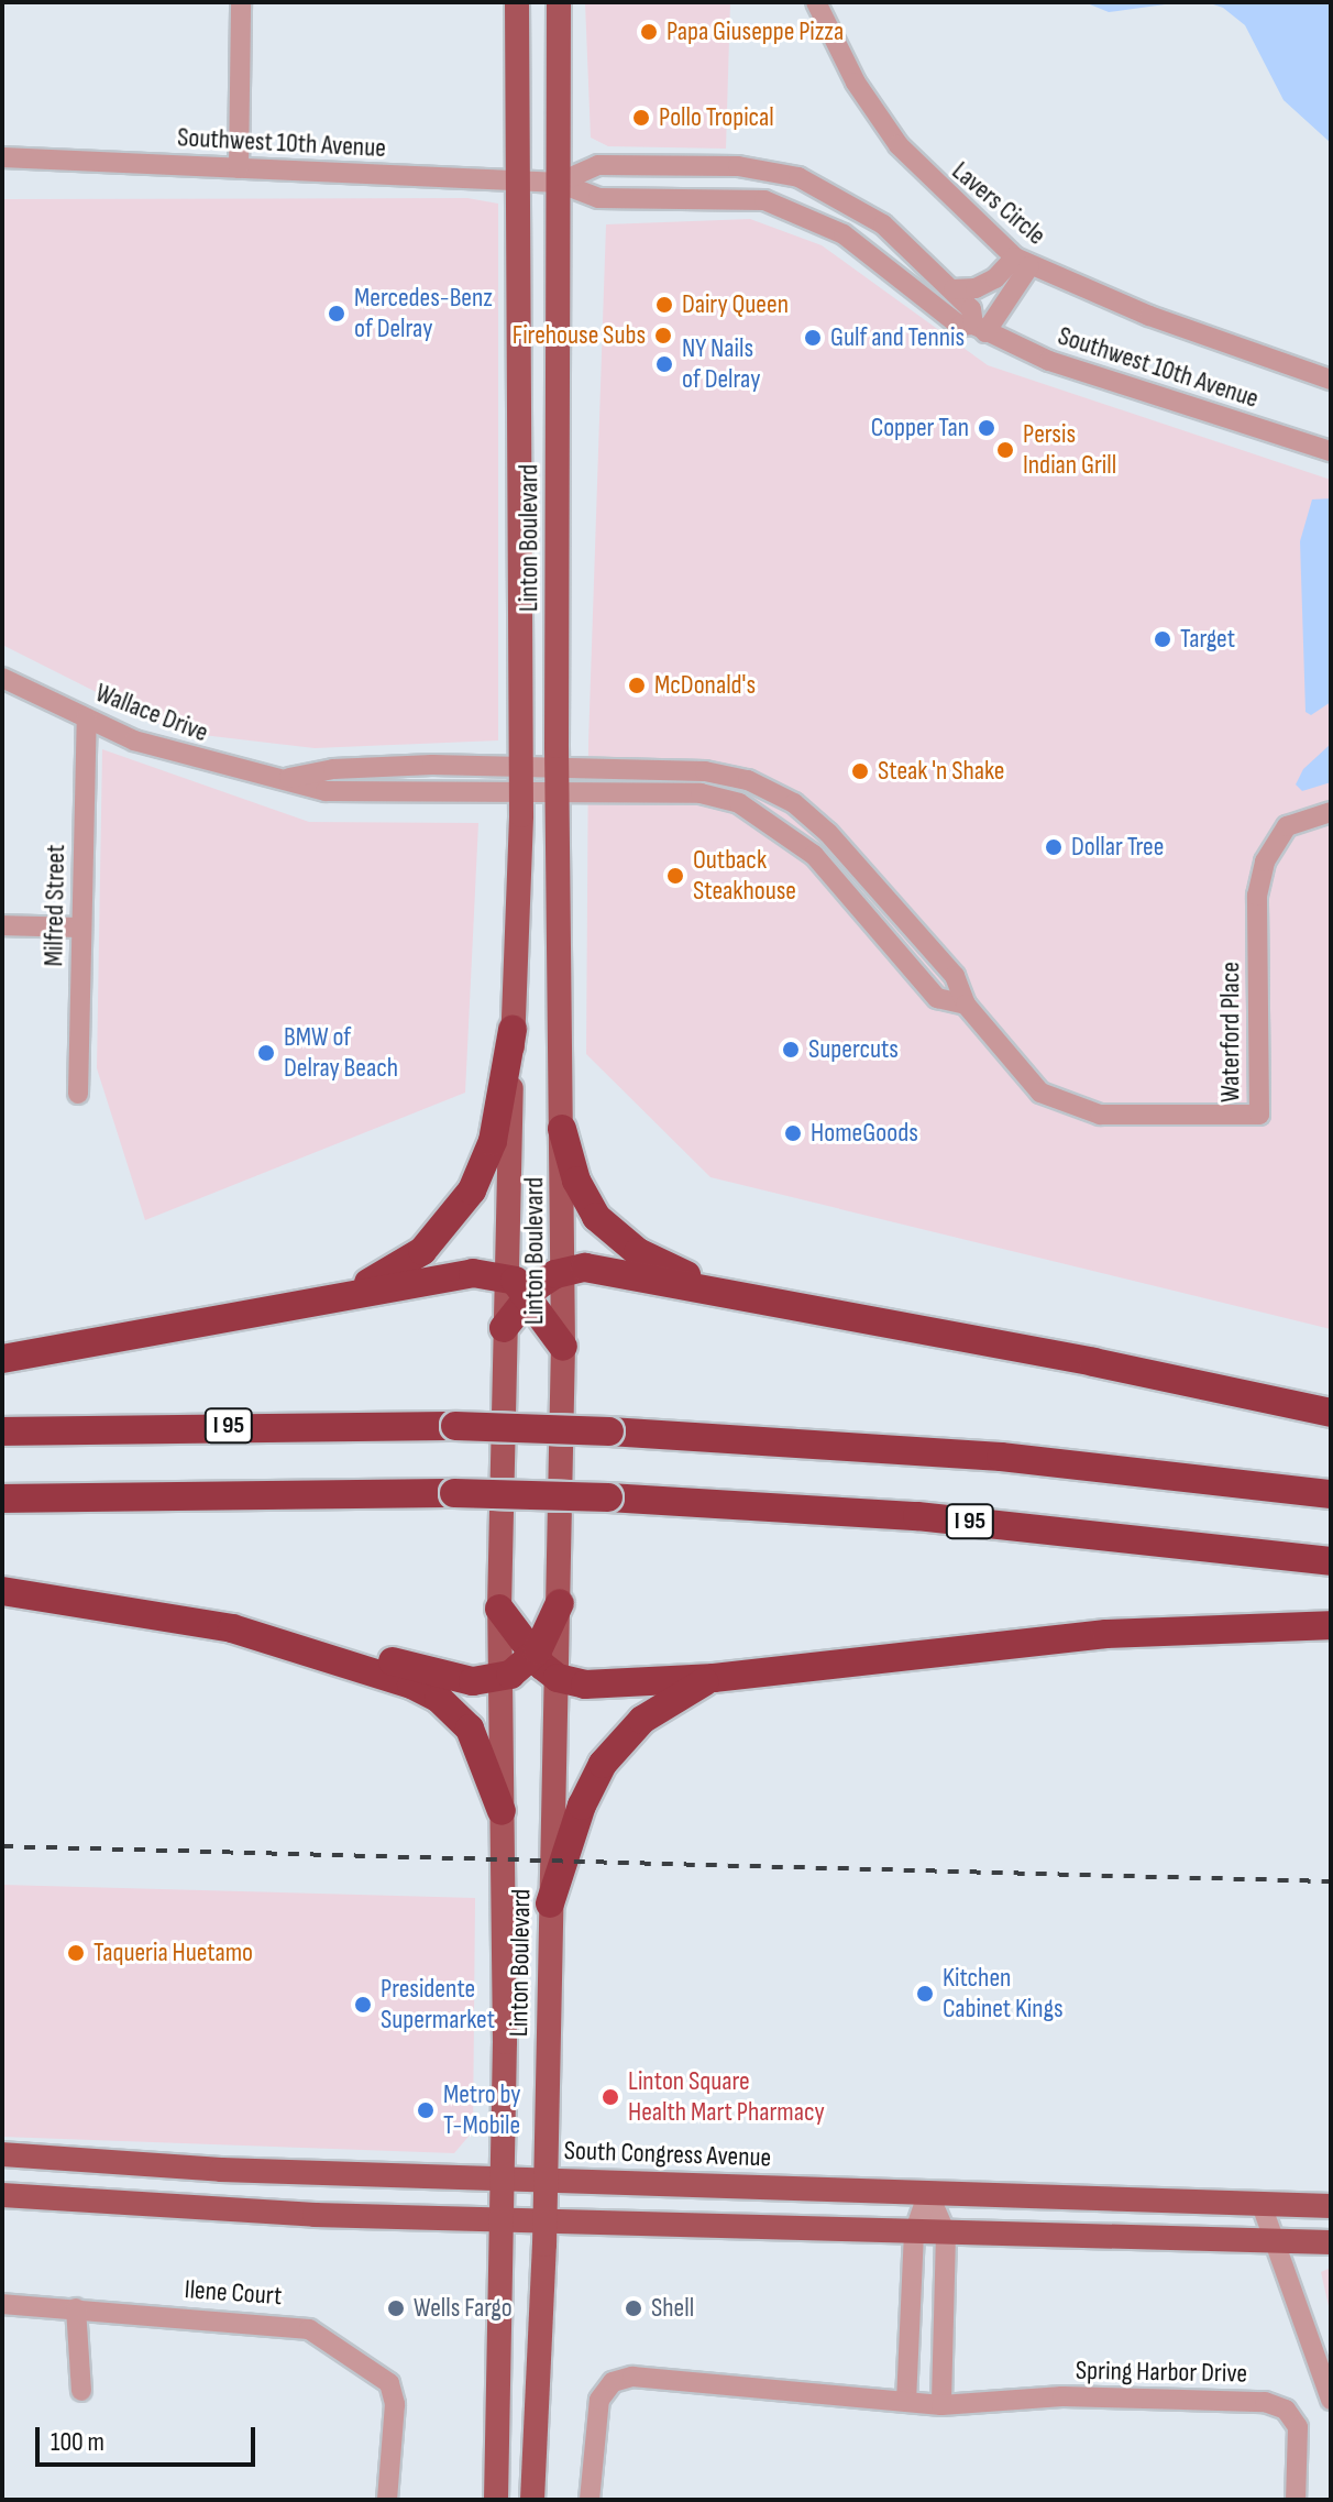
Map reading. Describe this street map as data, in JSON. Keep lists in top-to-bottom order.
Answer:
{
  "streets": {
    "highway": ["I 95"],
    "main road": ["Linton Boulevard", "South Congress Avenue"],
    "street": [
      "Southwest 10th Avenue",
      "Lavers Circle",
      "Wallace Drive",
      "Milfred Street",
      "Waterford Place",
      "Ilene Court",
      "Spring Harbor Drive"
    ]
  },
  "crossings": [
    ["Southwest 10th Avenue", "Linton Boulevard"],
    ["Linton Boulevard", "Wallace Drive"],
    ["Linton Boulevard", "Waterford Place"],
    ["Linton Boulevard", "South Congress Avenue"],
    ["Wallace Drive", "Milfred Street"],
    ["Wallace Drive", "Waterford Place"]
  ],
  "places": [
    "Papa Giuseppe Pizza",
    "Pollo Tropical",
    "Dairy Queen",
    "Mercedes-Benz of Delray",
    "Firehouse Subs",
    "Gulf and Tennis",
    "NY Nails of Delray",
    "Copper Tan",
    "Persis Indian Grill",
    "Target",
    "McDonald's",
    "Steak 'n Shake",
    "Dollar Tree",
    "Outback Steakhouse",
    "Supercuts",
    "BMW of Delray Beach",
    "HomeGoods",
    "Taqueria Huetamo",
    "Kitchen Cabinet Kings",
    "Presidente Supermarket",
    "Linton Square Health Mart Pharmacy",
    "Metro by T-Mobile",
    "Wells Fargo",
    "Shell"
  ],
  "scale_bar": "100 m"
}
